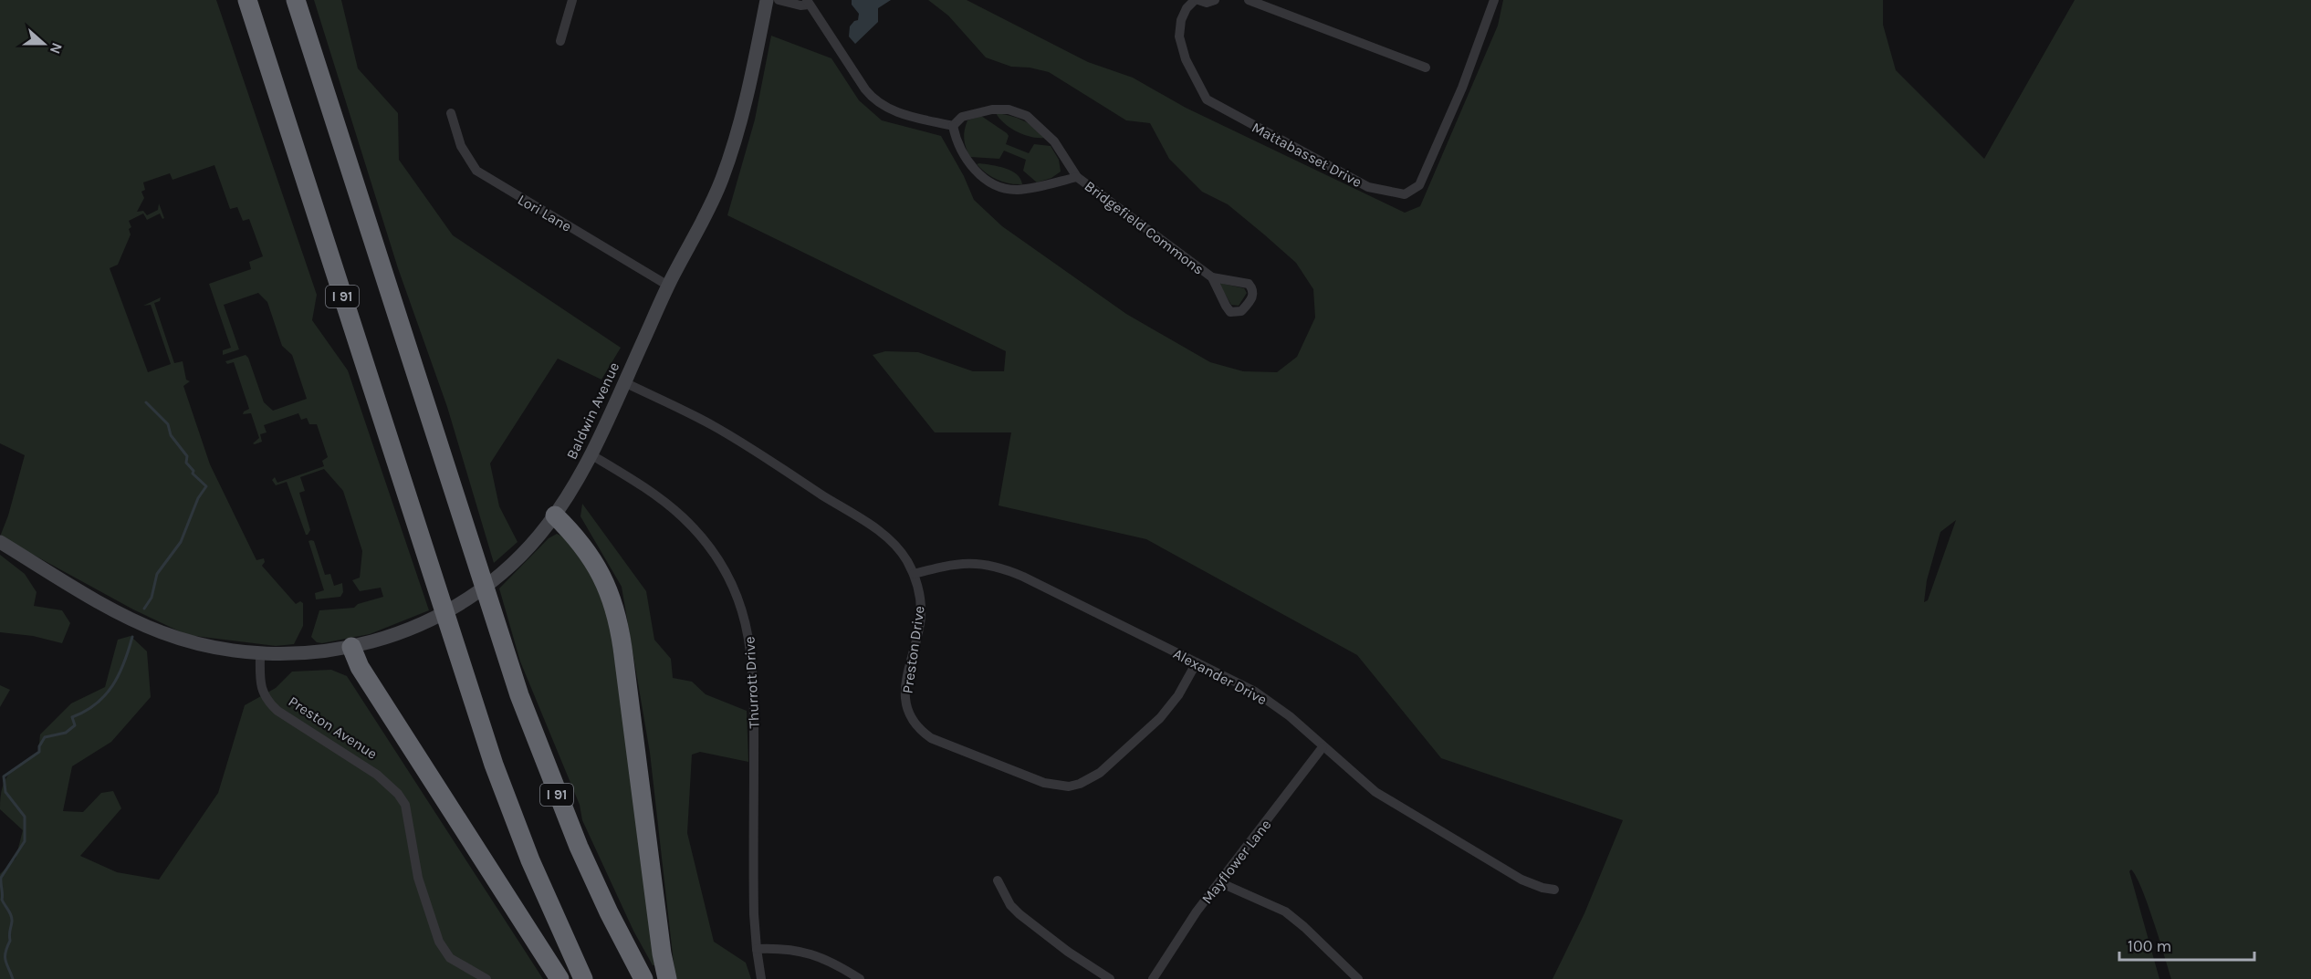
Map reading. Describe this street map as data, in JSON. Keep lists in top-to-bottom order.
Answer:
{
  "streets": {
    "highway": ["I 91"],
    "main road": ["Baldwin Avenue"],
    "street": [
      "Mattabasset Drive",
      "Lori Lane",
      "Bridgefield Commons",
      "Preston Drive",
      "Alexander Drive",
      "Thurrott Drive",
      "Preston Avenue",
      "Mayflower Lane"
    ]
  },
  "crossings": [
    ["Lori Lane", "Baldwin Avenue"],
    ["Baldwin Avenue", "Preston Drive"],
    ["Baldwin Avenue", "Thurrott Drive"],
    ["Baldwin Avenue", "Preston Avenue"],
    ["Preston Drive", "Alexander Drive"],
    ["Alexander Drive", "Mayflower Lane"]
  ],
  "scale_bar": "100 m",
  "north": "right"
}
